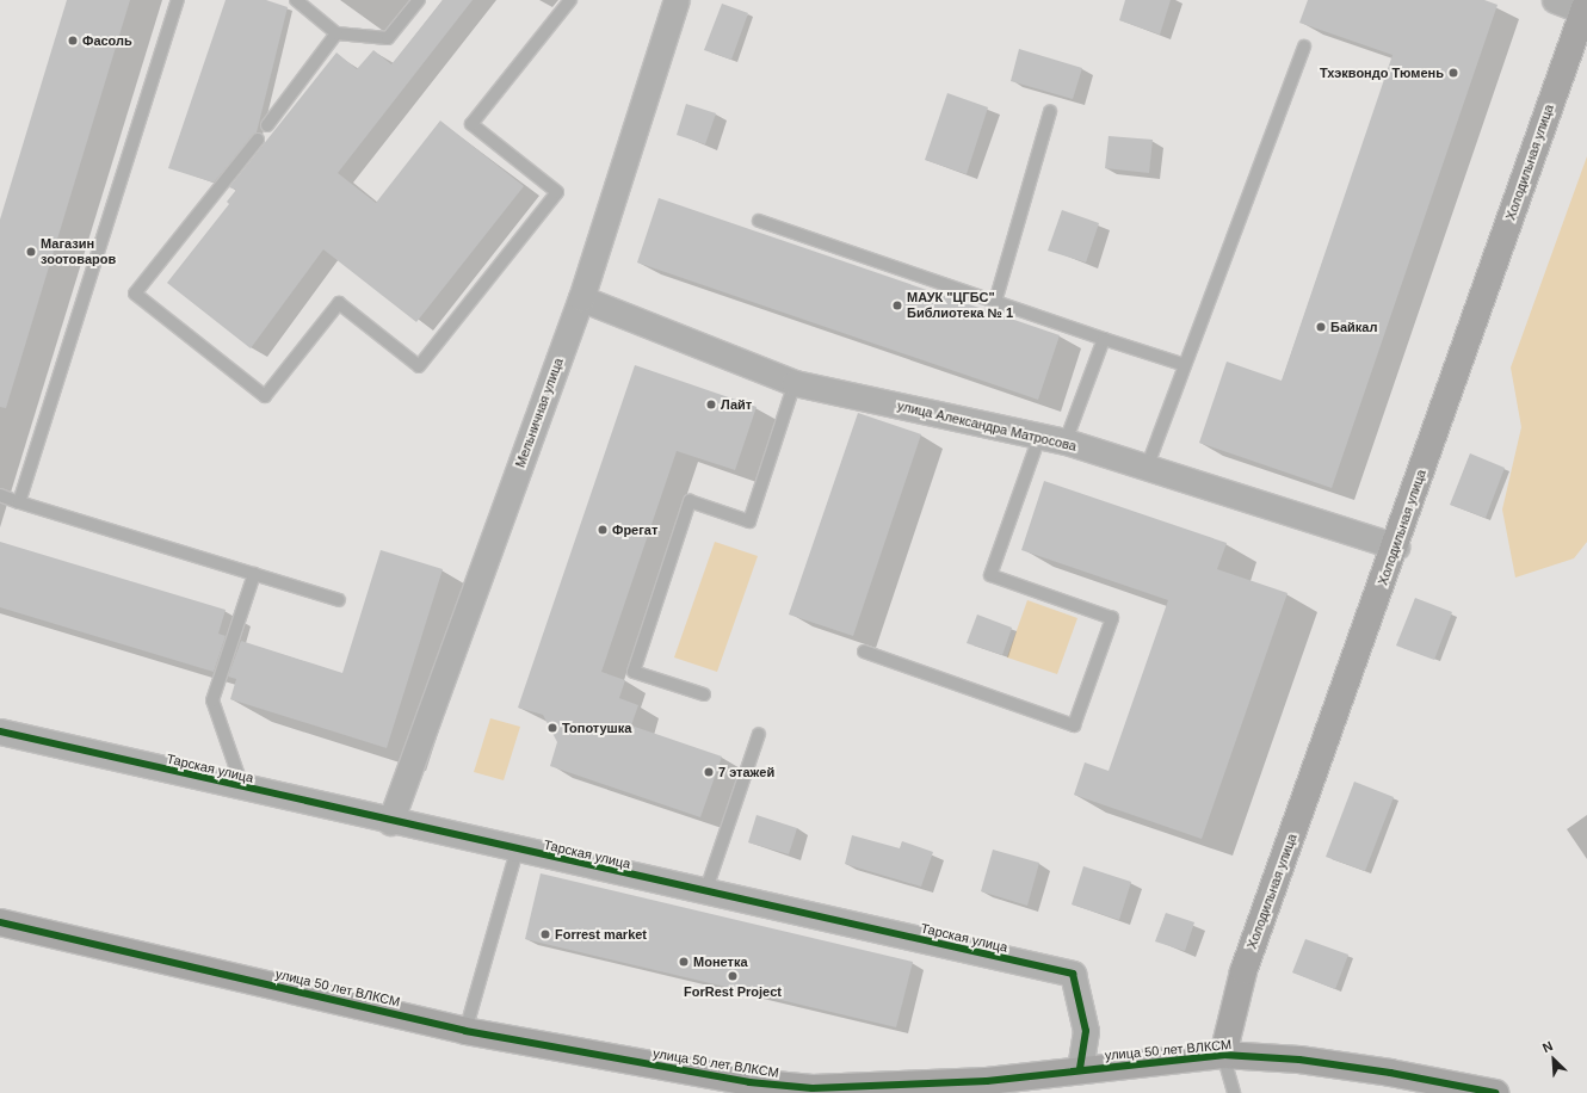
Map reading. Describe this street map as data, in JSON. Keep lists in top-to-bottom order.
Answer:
{
  "streets": {
    "street": [
      "Холодильная улица",
      "Мельничная улица",
      "улица Александра Матросова",
      "Тарская улица",
      "улица 50 лет ВЛКСМ"
    ]
  },
  "crossings": [
    ["Холодильная улица", "улица Александра Матросова"],
    ["Холодильная улица", "улица 50 лет ВЛКСМ"],
    ["Мельничная улица", "улица Александра Матросова"],
    ["Мельничная улица", "Тарская улица"],
    ["Тарская улица", "улица 50 лет ВЛКСМ"]
  ],
  "places": [
    "Фасоль",
    "Тхэквондо Тюмень",
    "Магазин зоотоваров",
    "МАУК \"ЦГБС\" Библиотека № 1",
    "Байкал",
    "Лайт",
    "Фрегат",
    "Топотушка",
    "7 этажей",
    "Forrest market",
    "Монетка",
    "ForRest Project"
  ],
  "north": "top left"
}
